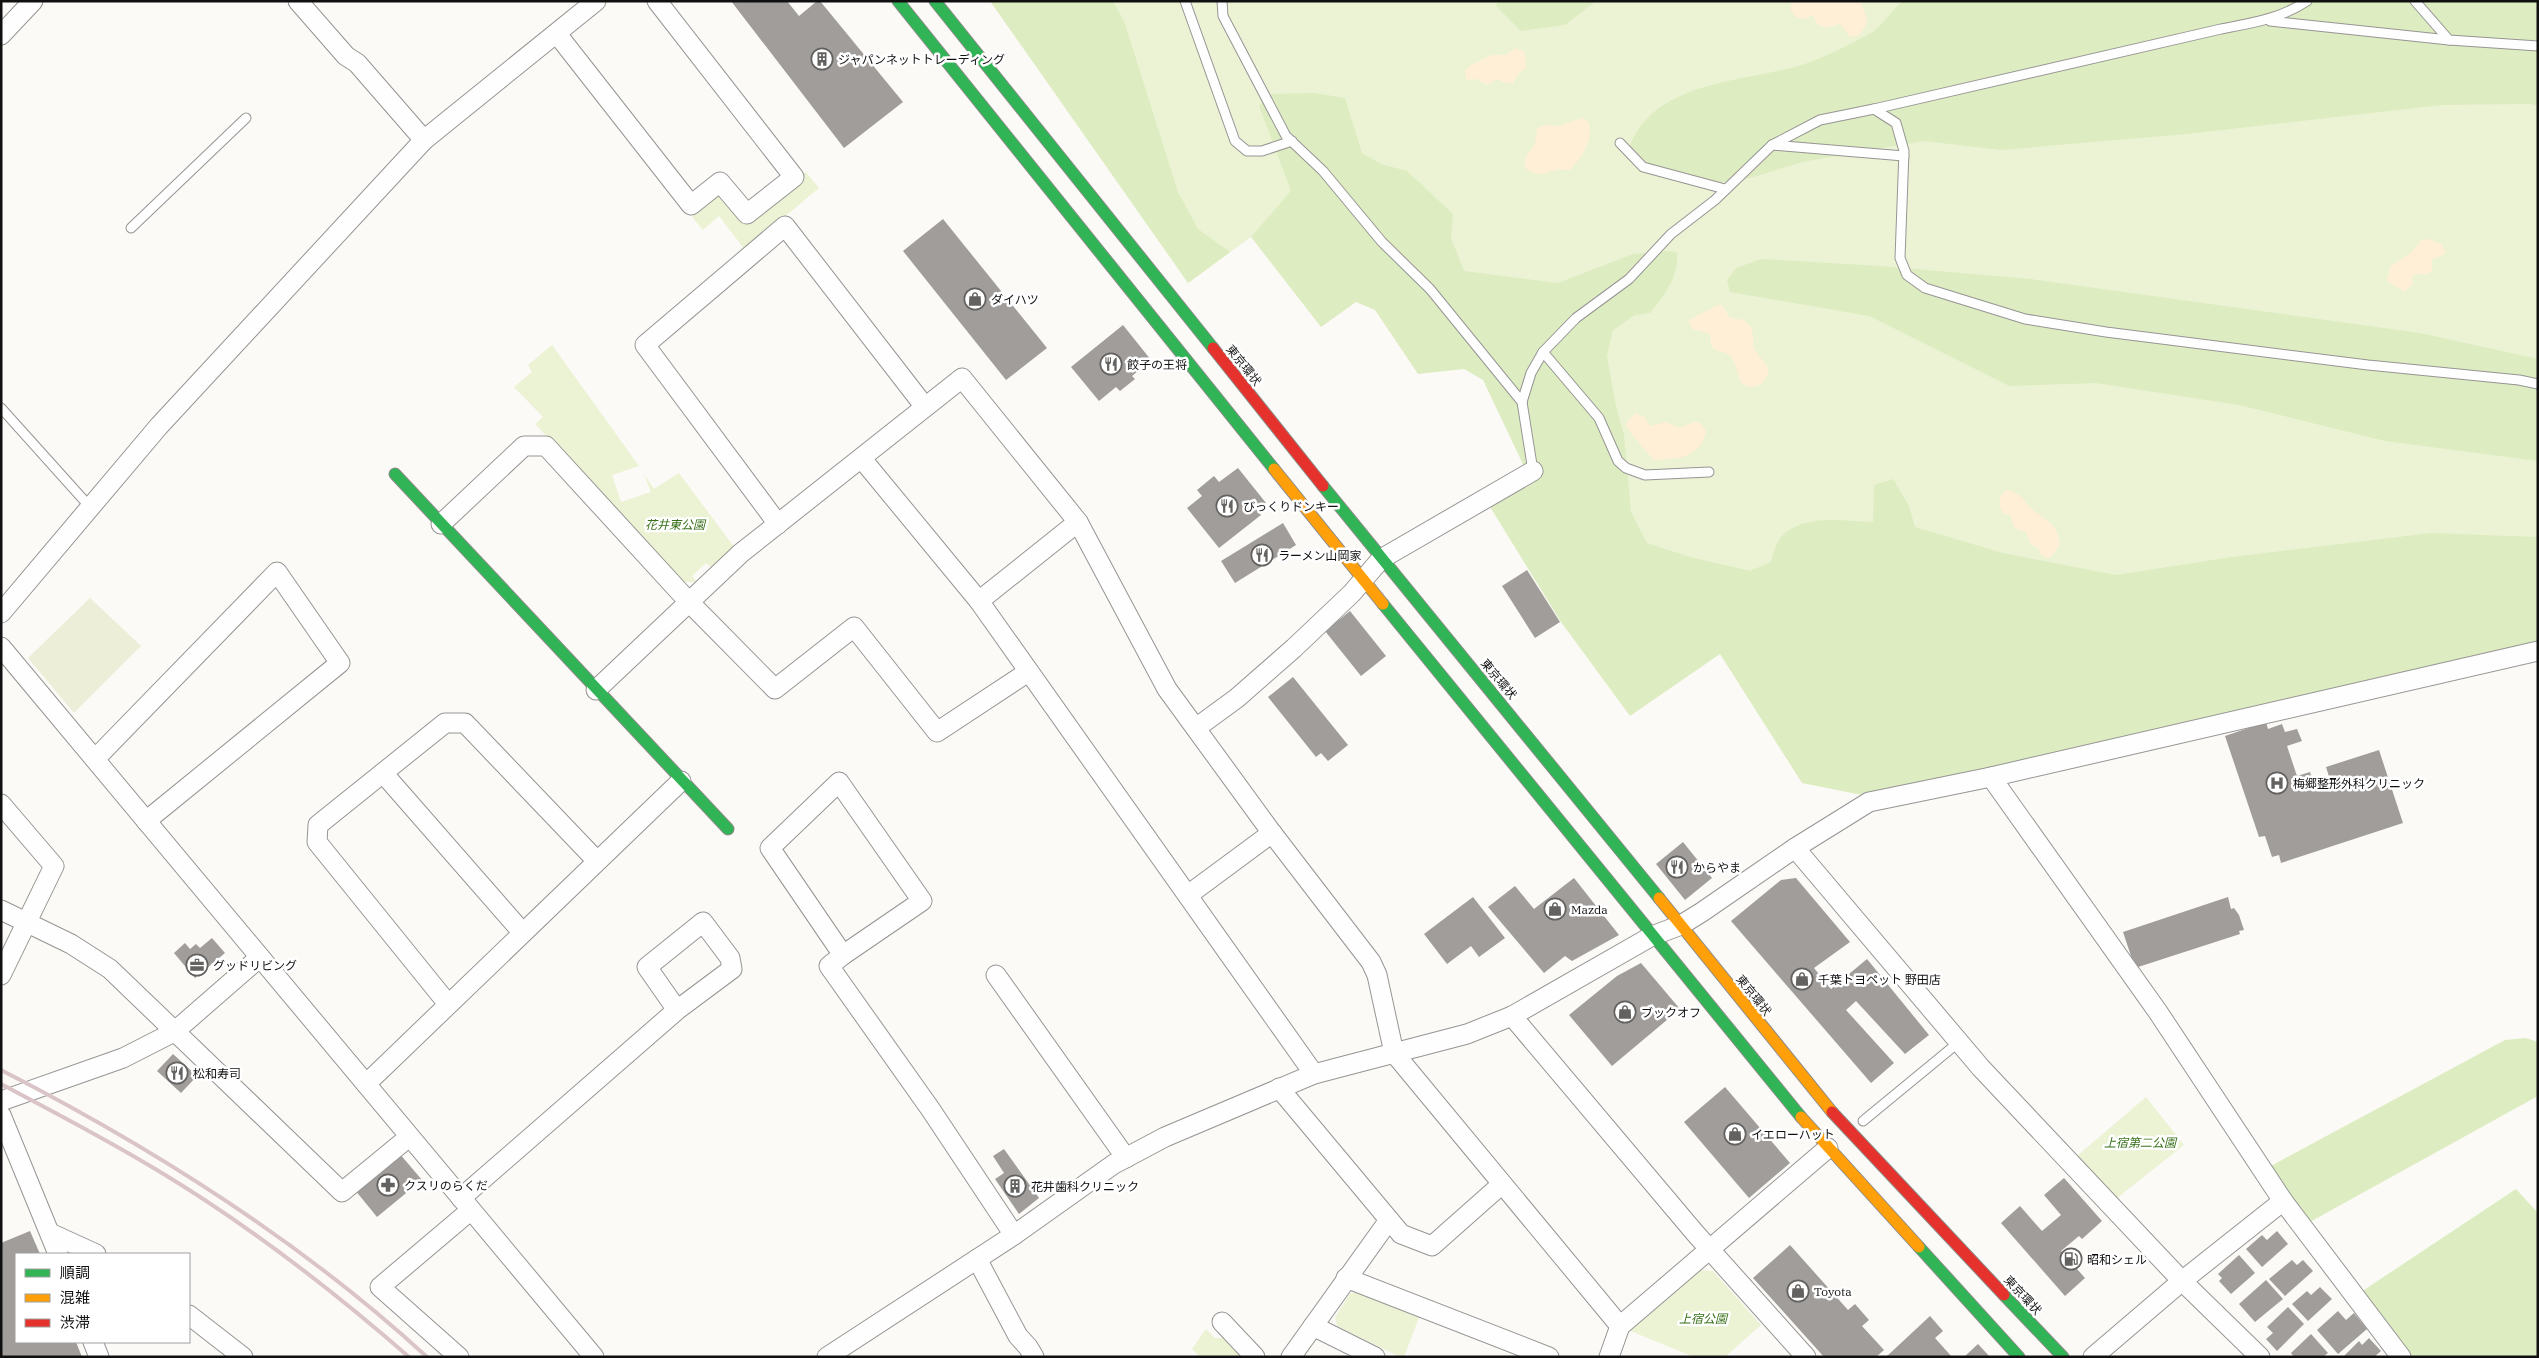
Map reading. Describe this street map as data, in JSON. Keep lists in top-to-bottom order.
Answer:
{
  "streets": {
    "main road": ["東京環状"]
  },
  "parks": ["花井東公園", "上宿第二公園", "上宿公園"],
  "places": {
    "building": ["ジャパンネットトレーディング", "花井歯科クリニック"],
    "shop": [
      "ダイハツ",
      "Mazda",
      "千葉トヨペット 野田店",
      "ブックオフ",
      "イエローハット",
      "Toyota"
    ],
    "restaurant": [
      "餃子の王将",
      "びっくりドンキー",
      "ラーメン山岡家",
      "からやま",
      "松和寿司"
    ],
    "hospital": ["梅郷整形外科クリニック"],
    "office": ["グッドリビング"],
    "pharmacy": ["クスリのらくだ"],
    "fuel station": ["昭和シェル"]
  },
  "legend": ["順調", "混雑", "渋滞"]
}
